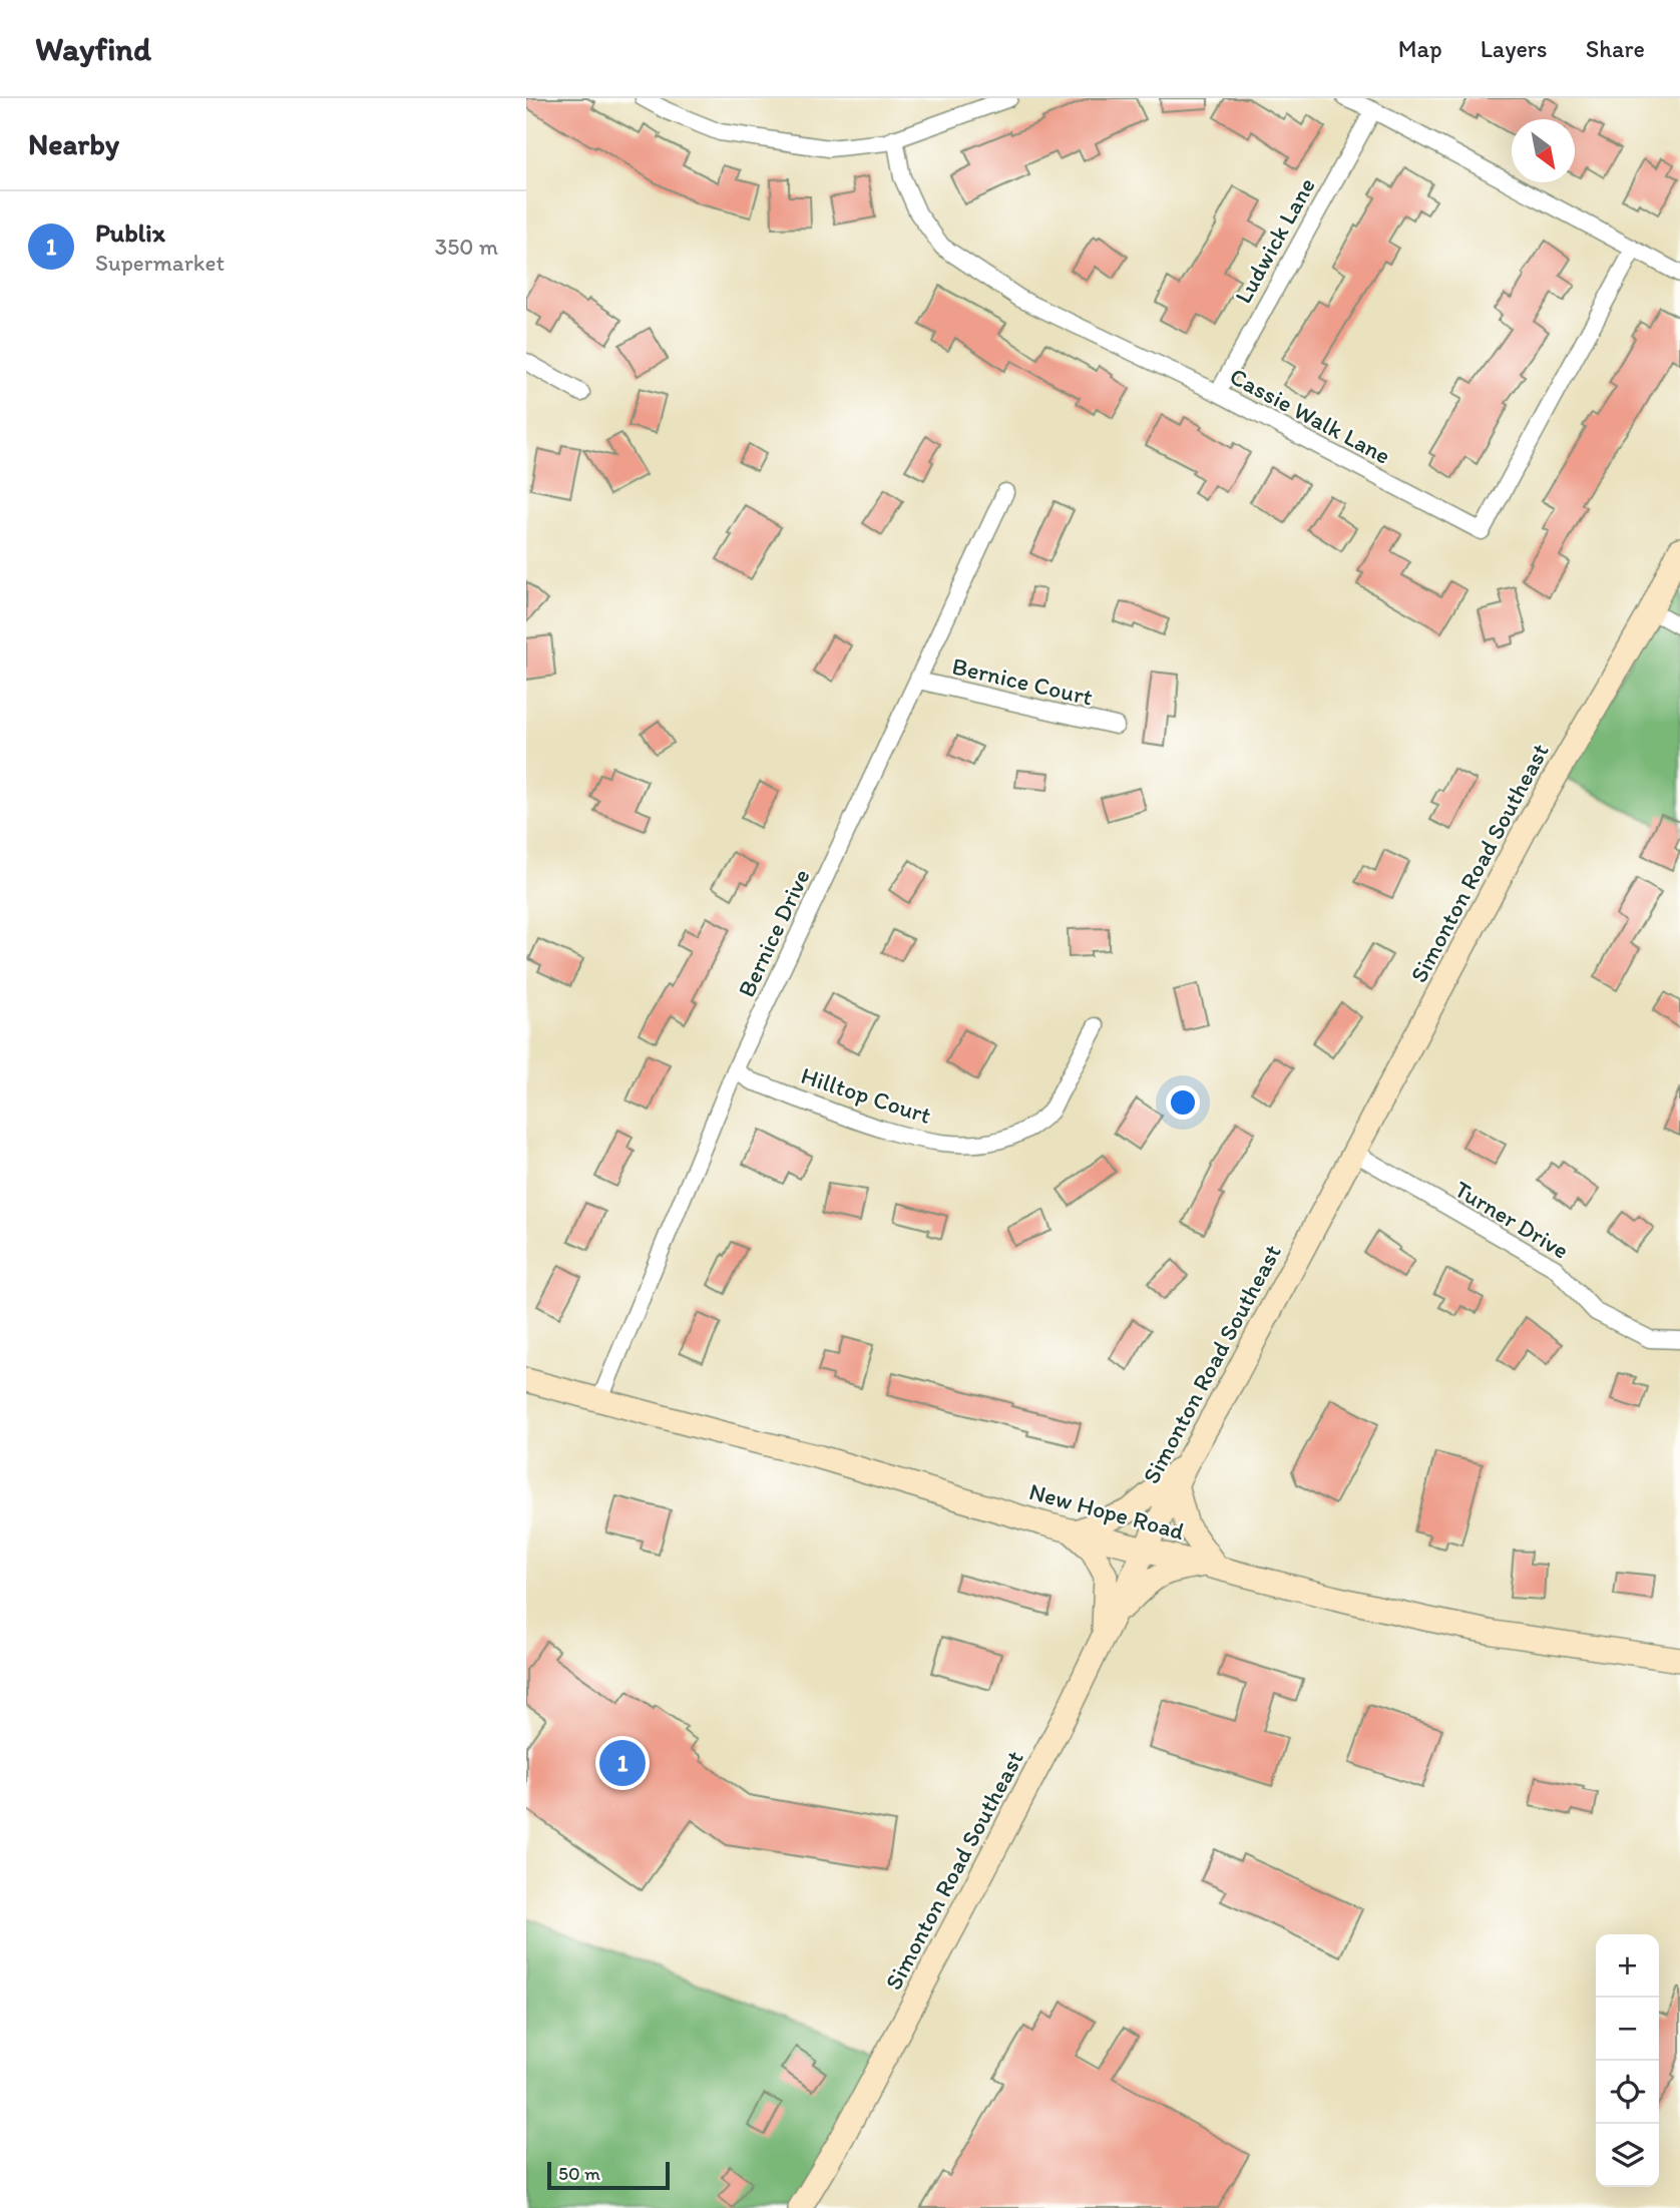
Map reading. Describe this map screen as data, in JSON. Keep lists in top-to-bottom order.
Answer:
{
  "streets": {
    "street": [
      "Ludwick Lane",
      "Cassie Walk Lane",
      "Bernice Court",
      "Simonton Road Southeast",
      "Bernice Drive",
      "Hilltop Court",
      "Turner Drive",
      "New Hope Road"
    ]
  },
  "crossings": [
    ["Ludwick Lane", "Cassie Walk Lane"],
    ["Bernice Court", "Bernice Drive"],
    ["Simonton Road Southeast", "Turner Drive"],
    ["Simonton Road Southeast", "New Hope Road"],
    ["Bernice Drive", "Hilltop Court"],
    ["Bernice Drive", "New Hope Road"]
  ],
  "scale_bar": "50 m",
  "north": "bottom right",
  "page": {
    "header": "Wayfind",
    "nav": ["Map", "Layers", "Share"],
    "heading": "Nearby",
    "list": [
      {
        "mark": "1",
        "name": "Publix",
        "note": "Supermarket",
        "value": "350 m"
      }
    ],
    "pins": "1",
    "map_buttons": ["+", "−"],
    "scale": "50 m"
  }
}
